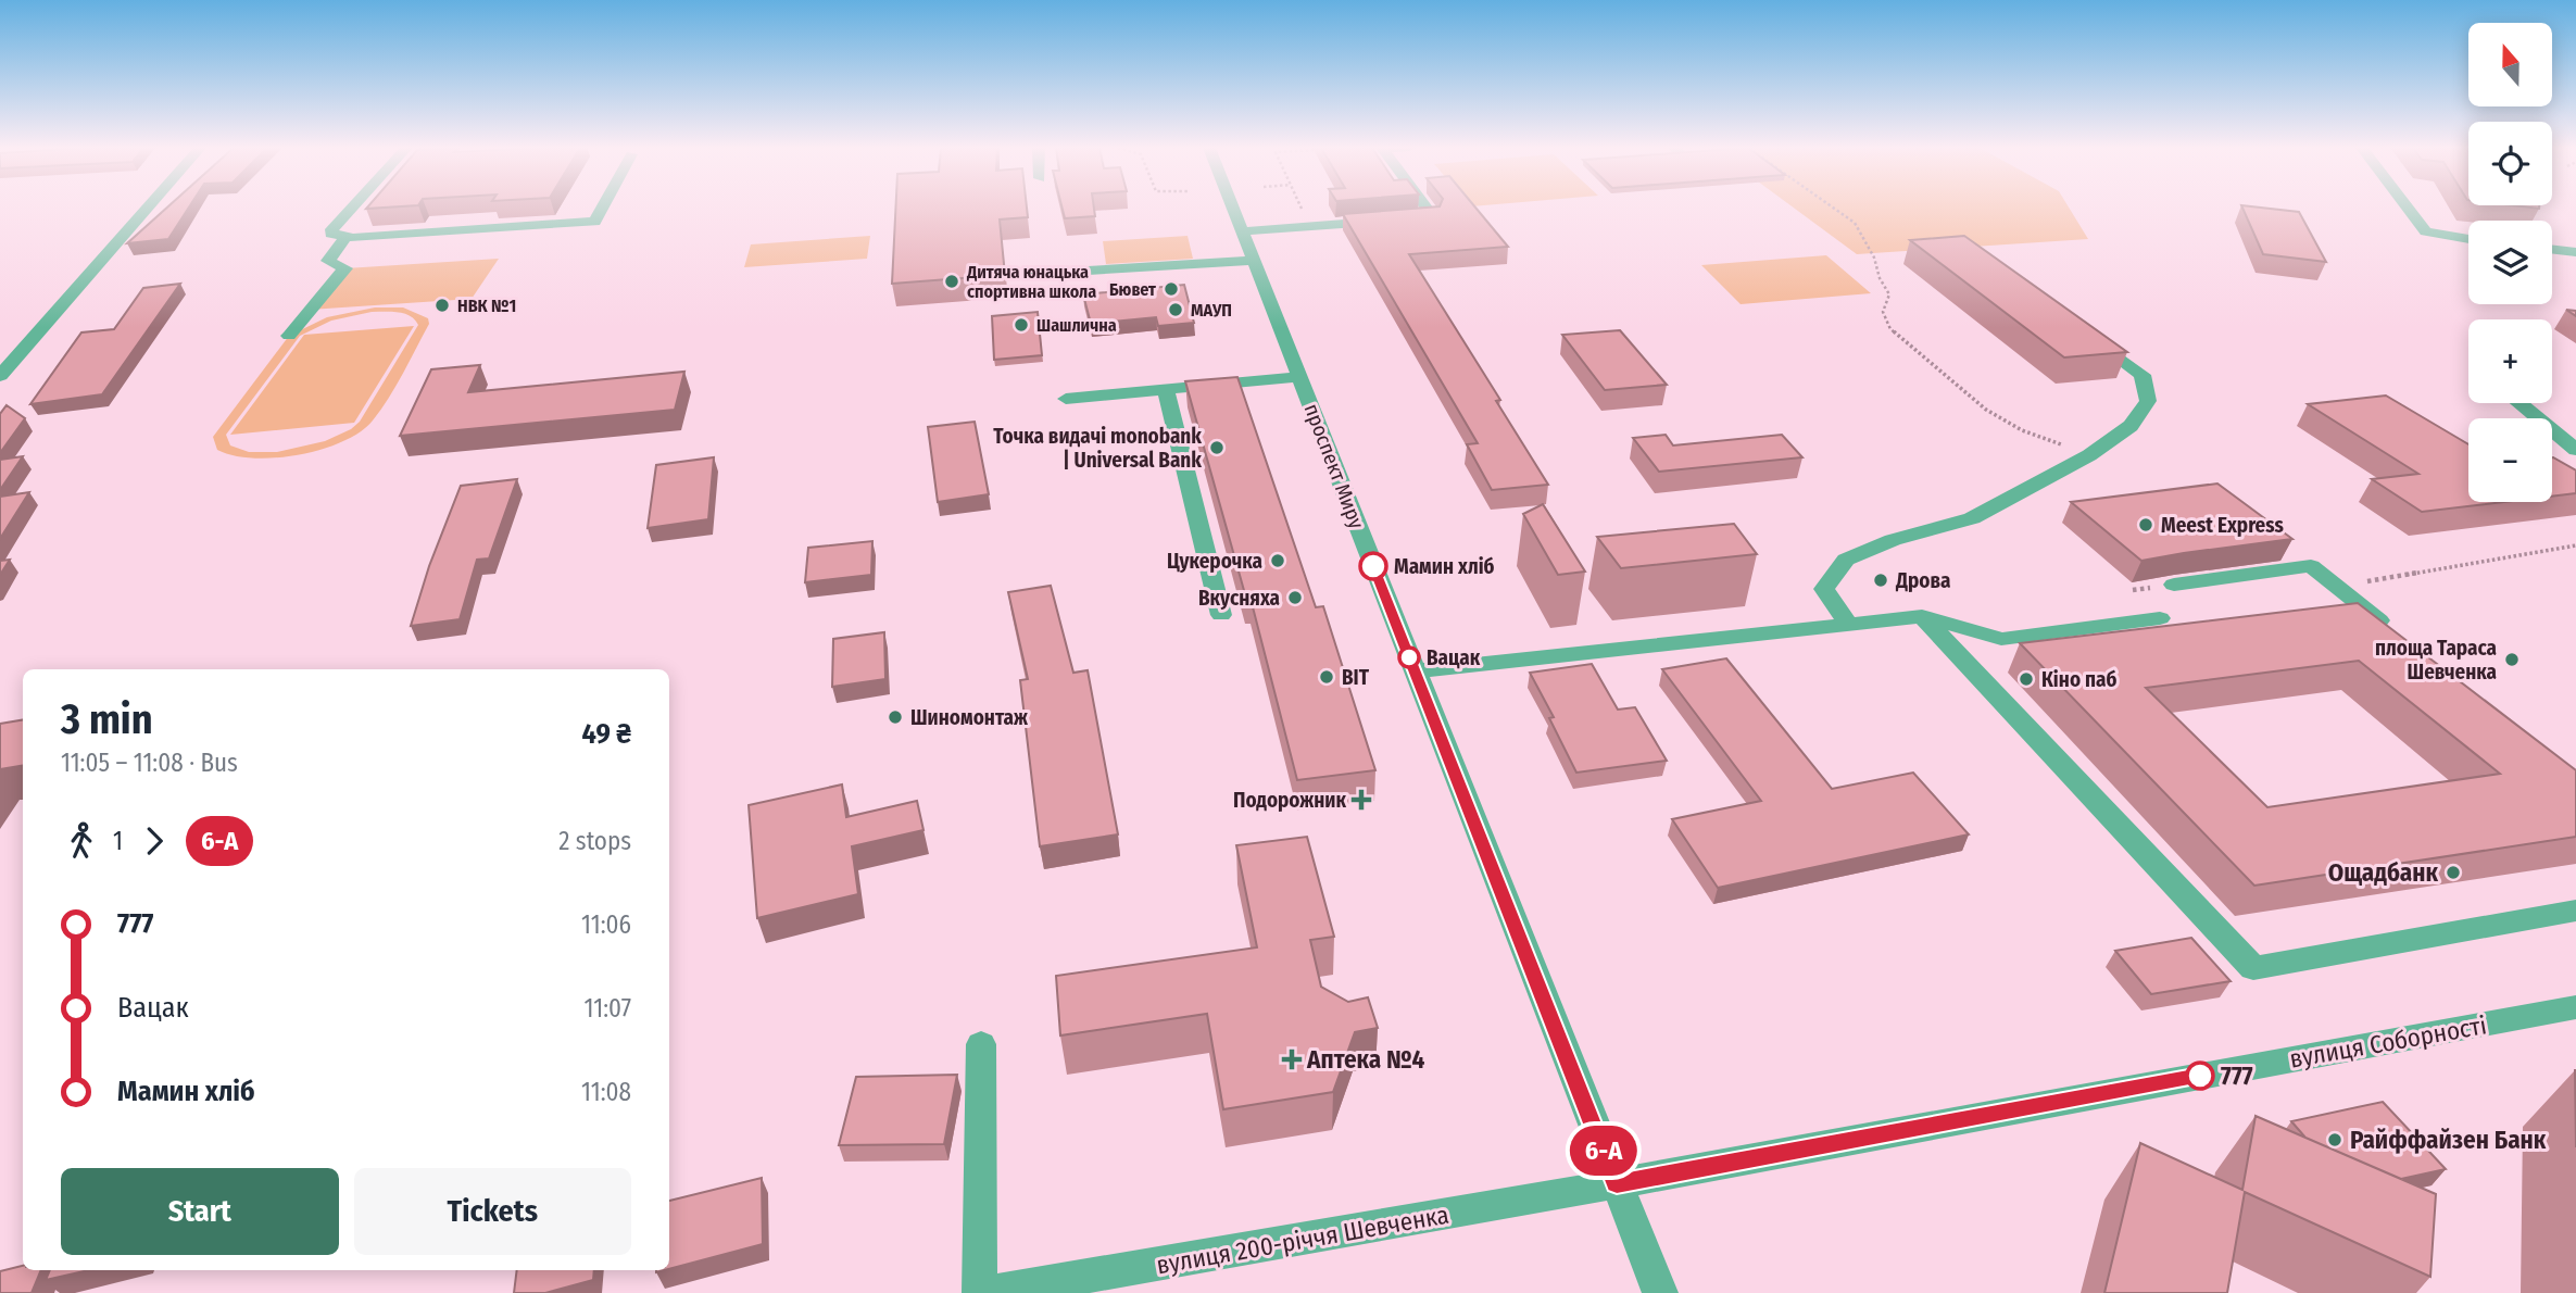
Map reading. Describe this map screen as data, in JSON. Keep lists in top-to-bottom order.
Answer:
{
  "streets": {
    "street": ["проспект Миру", "вулиця Соборності", "вулиця 200-річчя Шевченка"]
  },
  "crossings": [
    ["проспект Миру", "вулиця Соборності"],
    ["проспект Миру", "вулиця 200-річчя Шевченка"],
    ["вулиця Соборності", "вулиця 200-річчя Шевченка"]
  ],
  "places": {
    "other": [
      "Дитяча юнацька спортивна школа",
      "Бювет",
      "НВК №1",
      "МАУП",
      "Шашлична",
      "Точка видачі monobank | Universal Bank",
      "Meest Express",
      "Цукерочка",
      "Мамин хліб",
      "Дрова",
      "Вкусняха",
      "Вацак",
      "площа Тараса Шевченка",
      "ВІТ",
      "Кіно паб",
      "Шиномонтаж",
      "Ощадбанк",
      "777",
      "Райффайзен Банк"
    ],
    "health": ["Подорожник", "Аптека №4"]
  },
  "lines": ["bus line 6-А"],
  "north": "top",
  "page": {
    "on_map": "6-А",
    "map_buttons": ["+", "−"],
    "heading": ["3 min", "11:05 – 11:08 · Bus", "49 ₴"],
    "legs": ["1", "6-А", "2 stops"],
    "list": [
      {
        "name": "777",
        "value": "11:06"
      },
      {
        "name": "Вацак",
        "value": "11:07"
      },
      {
        "name": "Мамин хліб",
        "value": "11:08"
      }
    ],
    "buttons": ["Start", "Tickets"]
  }
}
